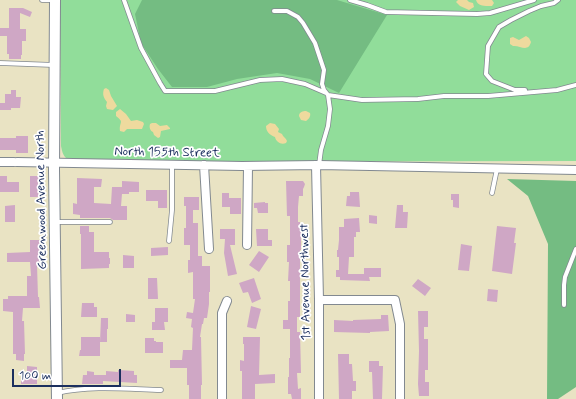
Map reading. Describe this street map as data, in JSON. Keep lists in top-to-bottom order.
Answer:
{
  "streets": {
    "street": ["North 155th Street", "Greenwood Avenue North", "1st Avenue Northwest"]
  },
  "crossings": [
    ["North 155th Street", "Greenwood Avenue North"],
    ["North 155th Street", "1st Avenue Northwest"]
  ],
  "scale_bar": "100 m"
}
